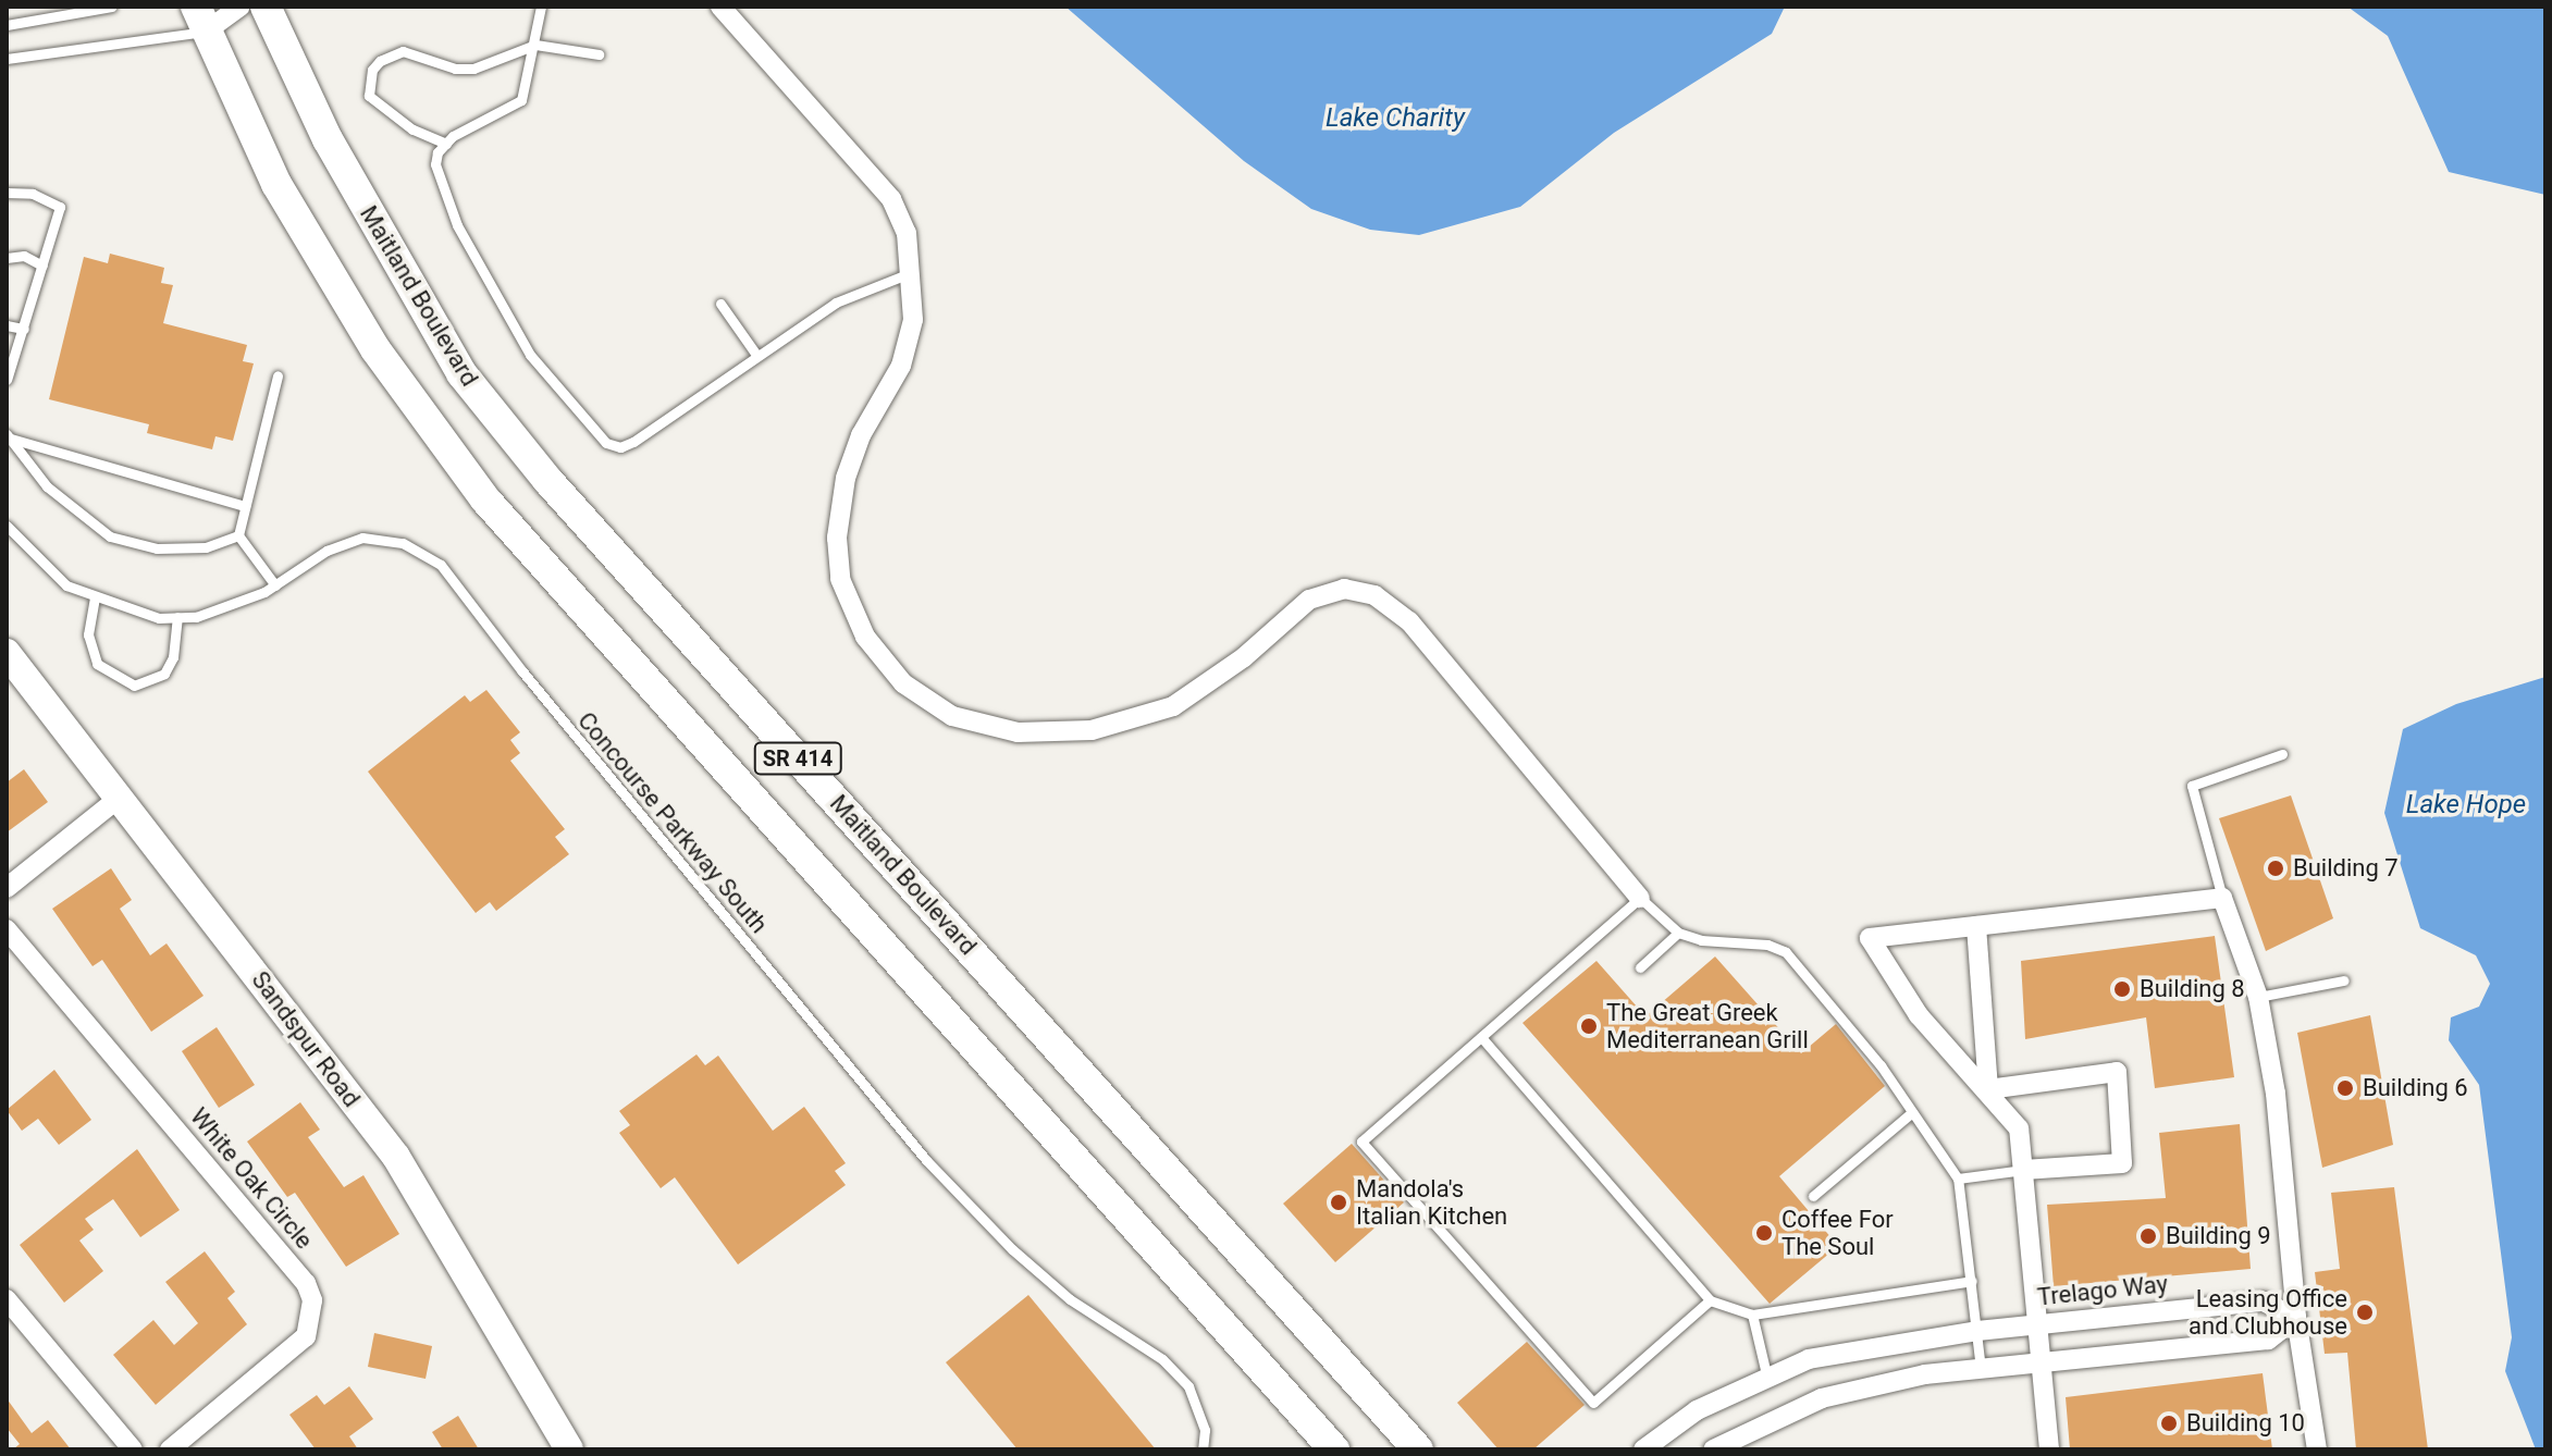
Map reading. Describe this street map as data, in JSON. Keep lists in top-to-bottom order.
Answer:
{
  "streets": {
    "main road": ["Maitland Boulevard", "SR 414"],
    "street": ["Sandspur Road", "White Oak Circle", "Trelago Way"],
    "lane": ["Concourse Parkway South"]
  },
  "water": ["Lake Charity", "Lake Hope"],
  "places": [
    "Building 7",
    "Building 8",
    "The Great Greek Mediterranean Grill",
    "Building 6",
    "Mandola's Italian Kitchen",
    "Coffee For The Soul",
    "Building 9",
    "Leasing Office and Clubhouse",
    "Building 10"
  ]
}
